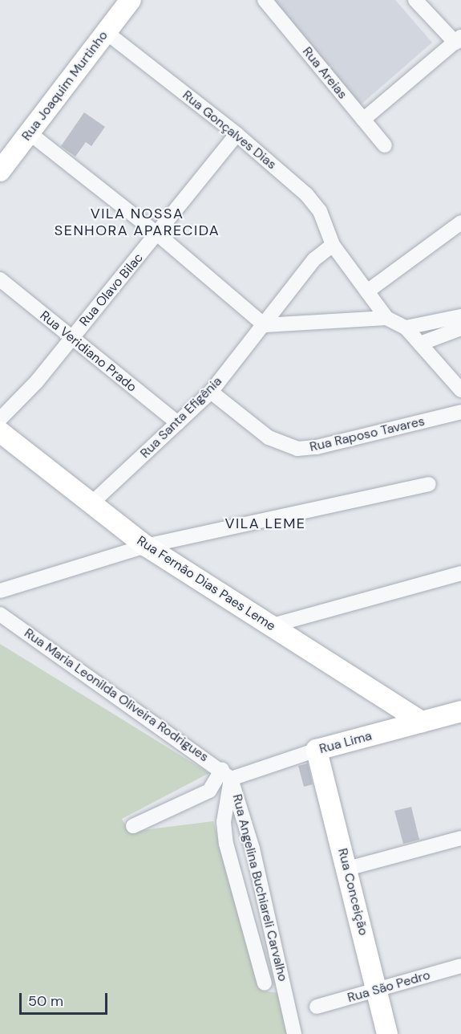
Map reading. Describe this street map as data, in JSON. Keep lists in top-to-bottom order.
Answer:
{
  "streets": {
    "main road": [
      "Rua Joaquim Murtinho",
      "Rua Fernão Dias Paes Leme",
      "Rua Lima",
      "Rua Conceição"
    ],
    "street": [
      "Rua Areias",
      "Rua Gonçalves Dias",
      "Rua Olavo Bilac",
      "Rua Veridiano Prado",
      "Rua Santa Efigênia",
      "Rua Raposo Tavares",
      "Rua Maria Leonilda Oliveira Rodrigues",
      "Rua Angelina Buchiareli Carvalho",
      "Rua São Pedro"
    ]
  },
  "crossings": [
    ["Rua Joaquim Murtinho", "Rua Gonçalves Dias"],
    ["Rua Gonçalves Dias", "Rua Olavo Bilac"],
    ["Rua Gonçalves Dias", "Rua Santa Efigênia"],
    ["Rua Olavo Bilac", "Rua Veridiano Prado"],
    ["Rua Veridiano Prado", "Rua Santa Efigênia"],
    ["Rua Santa Efigênia", "Rua Raposo Tavares"],
    ["Rua Santa Efigênia", "Rua Fernão Dias Paes Leme"],
    ["Rua Fernão Dias Paes Leme", "Rua Lima"],
    ["Rua Maria Leonilda Oliveira Rodrigues", "Rua Lima"],
    ["Rua Maria Leonilda Oliveira Rodrigues", "Rua Angelina Buchiareli Carvalho"],
    ["Rua Lima", "Rua Angelina Buchiareli Carvalho"],
    ["Rua Lima", "Rua Conceição"],
    ["Rua Conceição", "Rua São Pedro"]
  ],
  "districts": ["VILA NOSSA SENHORA APARECIDA", "VILA LEME"],
  "scale_bar": "50 m"
}
